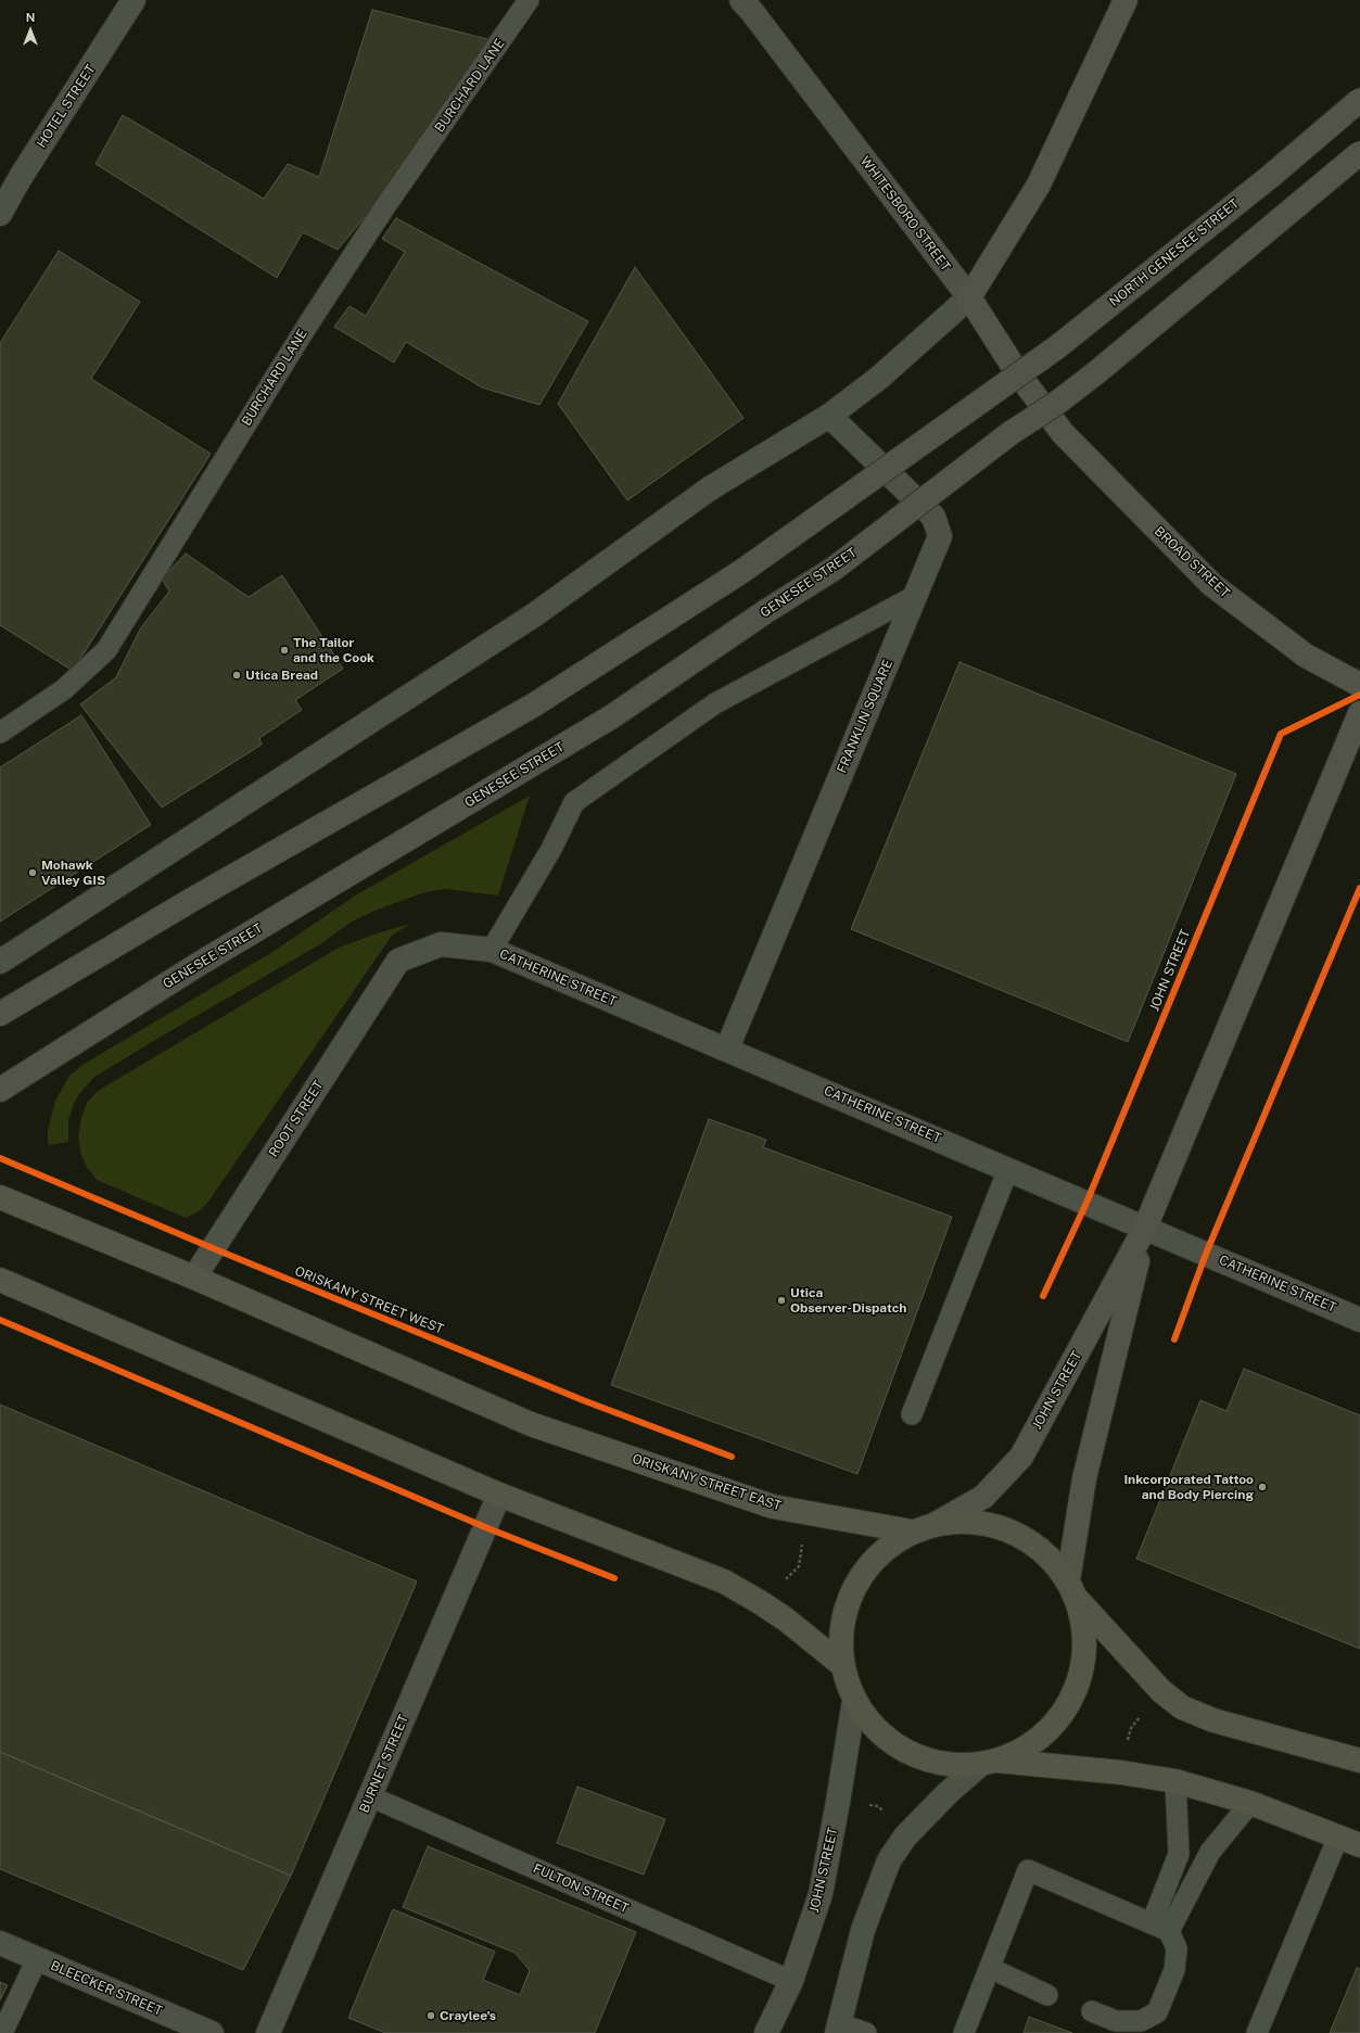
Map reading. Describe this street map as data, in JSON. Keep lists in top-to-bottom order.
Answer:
{
  "streets": {
    "main road": [
      "WHITESBORO STREET",
      "NORTH GENESEE STREET",
      "BROAD STREET",
      "GENESEE STREET",
      "JOHN STREET",
      "ORISKANY STREET EAST"
    ],
    "street": [
      "HOTEL STREET",
      "FRANKLIN SQUARE",
      "CATHERINE STREET",
      "ROOT STREET",
      "BURNET STREET",
      "BLEECKER STREET"
    ],
    "lane": ["BURCHARD LANE", "FULTON STREET"],
    "cycle path": ["ORISKANY STREET WEST"]
  },
  "crossings": [
    ["WHITESBORO STREET", "BROAD STREET"],
    ["FRANKLIN SQUARE", "CATHERINE STREET"],
    ["JOHN STREET", "CATHERINE STREET"],
    ["JOHN STREET", "FULTON STREET"],
    ["CATHERINE STREET", "ROOT STREET"],
    ["ROOT STREET", "ORISKANY STREET EAST"],
    ["BURNET STREET", "FULTON STREET"]
  ],
  "places": [
    "The Tailor and the Cook",
    "Utica Bread",
    "Mohawk Valley GIS",
    "Utica Observer-Dispatch",
    "Inkcorporated Tattoo and Body Piercing",
    "Craylee's"
  ],
  "north": "top"
}
